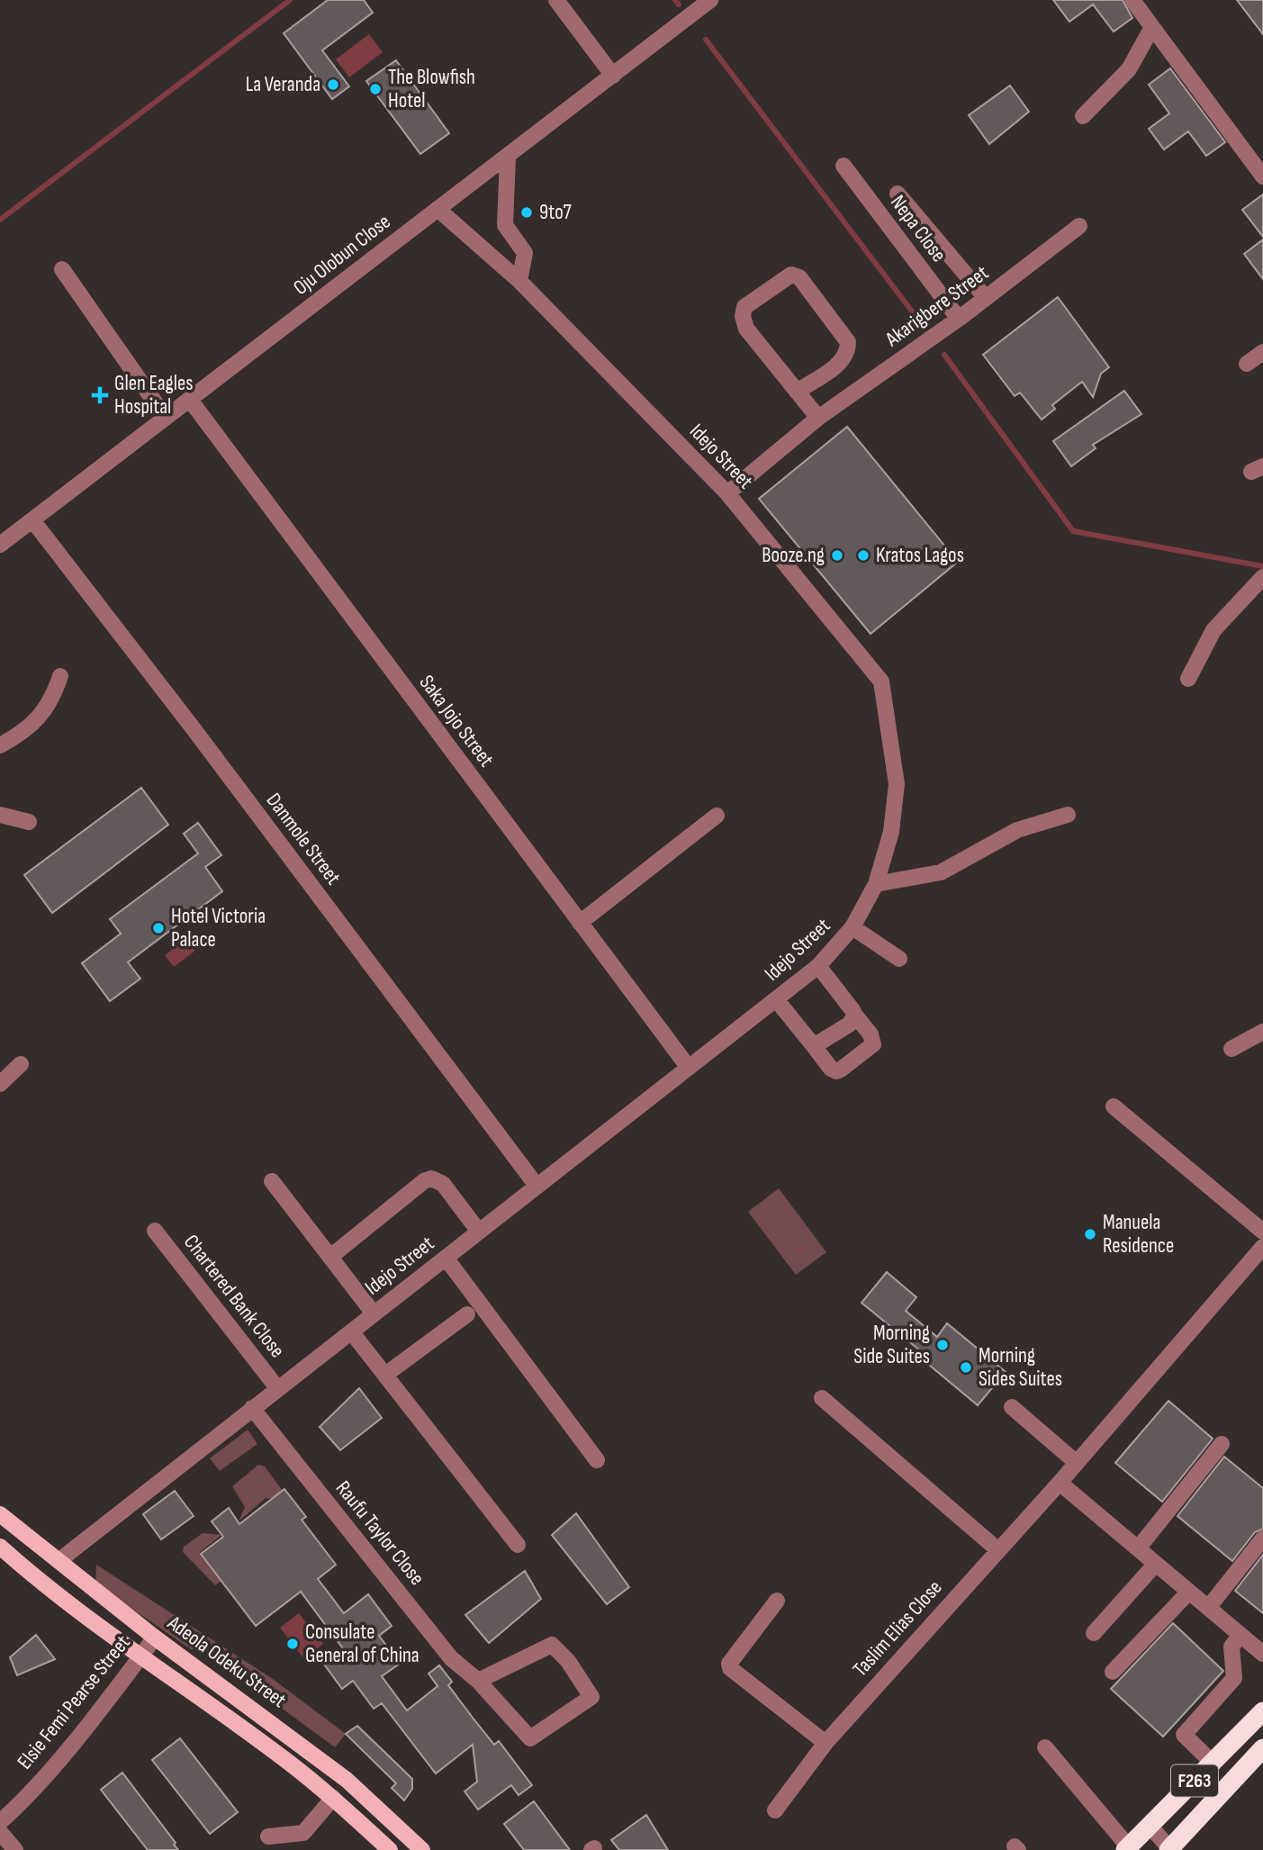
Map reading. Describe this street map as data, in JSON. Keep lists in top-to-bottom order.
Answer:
{
  "streets": {
    "highway": ["F263"],
    "main road": ["Adeola Odeku Street"],
    "street": [
      "Nepa Close",
      "Oju Olobun Close",
      "Akarigbere Street",
      "Idejo Street",
      "Saka Jojo Street",
      "Danmole Street",
      "Chartered Bank Close",
      "Raufu Taylor Close",
      "Taslim Elias Close",
      "Elsie Femi Pearse Street"
    ]
  },
  "crossings": [
    ["Nepa Close", "Akarigbere Street"],
    ["Oju Olobun Close", "Idejo Street"],
    ["Oju Olobun Close", "Saka Jojo Street"],
    ["Oju Olobun Close", "Danmole Street"],
    ["Akarigbere Street", "Idejo Street"],
    ["Idejo Street", "Saka Jojo Street"],
    ["Idejo Street", "Danmole Street"],
    ["Idejo Street", "Chartered Bank Close"],
    ["Idejo Street", "Raufu Taylor Close"],
    ["Idejo Street", "Adeola Odeku Street"],
    ["Adeola Odeku Street", "Elsie Femi Pearse Street"]
  ],
  "places": {
    "other": [
      "La Veranda",
      "The Blowfish Hotel",
      "9to7",
      "Booze.ng",
      "Kratos Lagos",
      "Hotel Victoria Palace",
      "Manuela Residence",
      "Morning Side Suites",
      "Morning Sides Suites",
      "Consulate General of China"
    ],
    "health": ["Glen Eagles Hospital"]
  }
}
